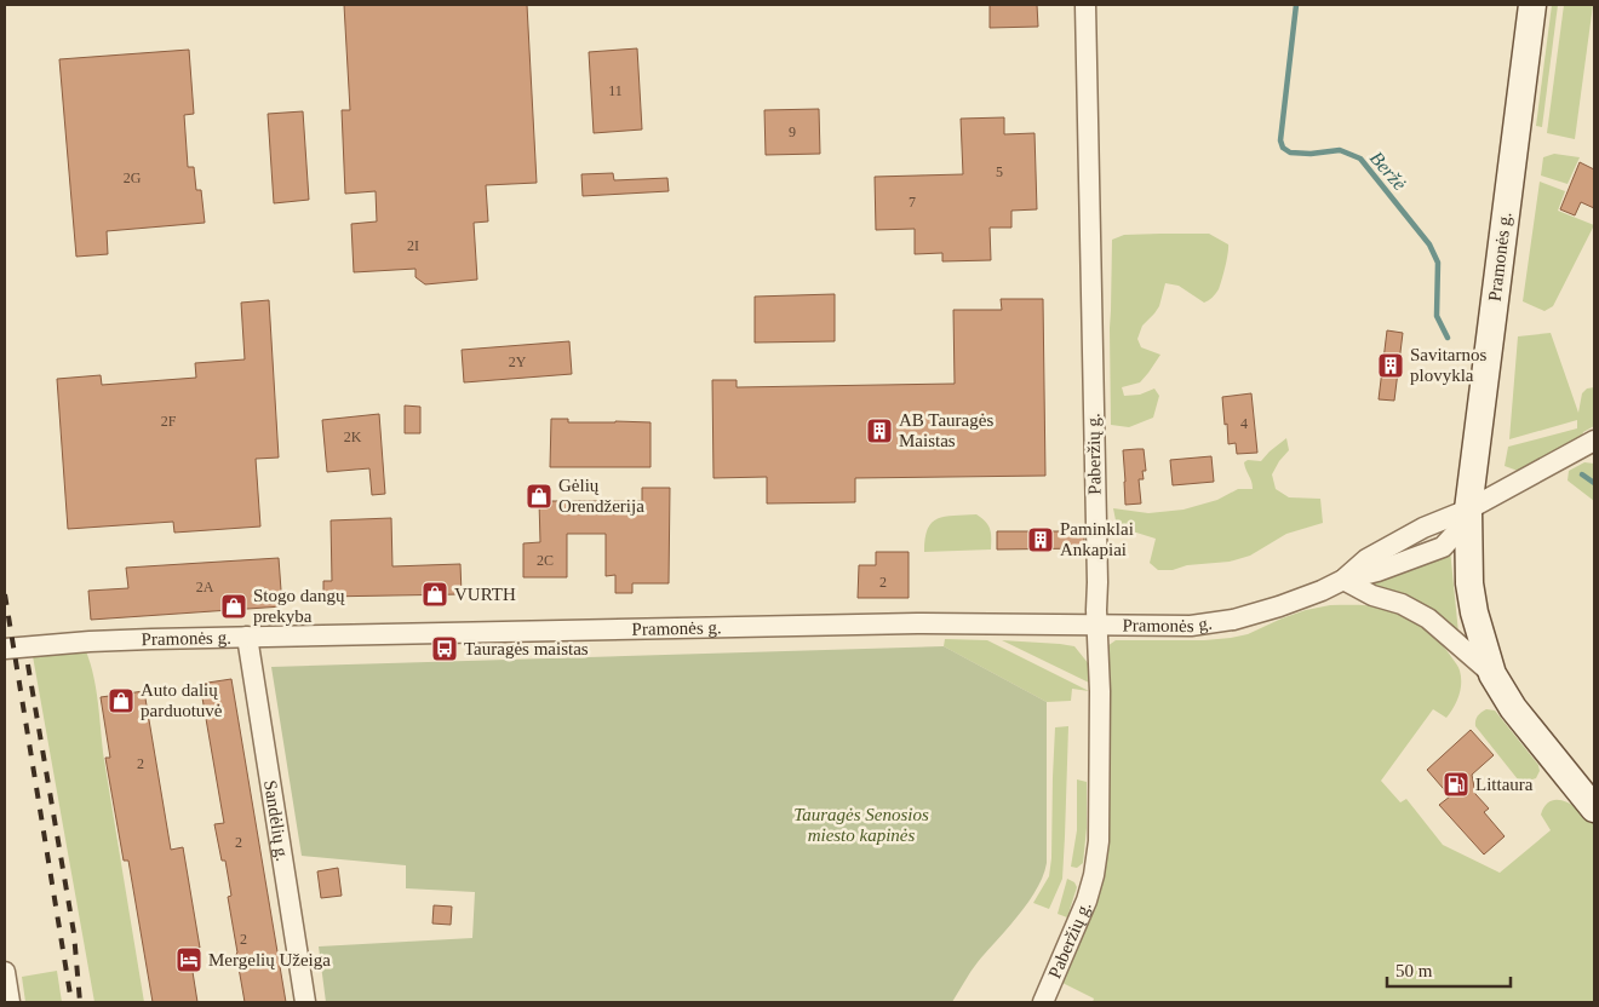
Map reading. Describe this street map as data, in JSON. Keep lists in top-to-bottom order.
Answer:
{
  "streets": {
    "main road": ["Pramonės g."],
    "street": ["Paberžių g.", "Sandėlių g."]
  },
  "crossings": [
    ["Pramonės g.", "Paberžių g."],
    ["Pramonės g.", "Sandėlių g."]
  ],
  "water": ["Beržė"],
  "parks": ["Tauragės Senosios miesto kapinės"],
  "places": {
    "building": ["Savitarnos plovykla", "AB Tauragės Maistas", "Paminklai Ankapiai"],
    "shop": [
      "Gėlių Orendžerija",
      "VURTH",
      "Stogo dangų prekyba",
      "Auto dalių parduotuvė"
    ],
    "bus stop": ["Tauragės maistas"],
    "fuel station": ["Littaura"],
    "hotel": ["Mergelių Užeiga"]
  },
  "house_numbers": [
    "11",
    "9",
    "5",
    "2G",
    "7",
    "2I",
    "2Y",
    "2F",
    "4",
    "2K",
    "2C",
    "2",
    "2A",
    "2",
    "2",
    "2"
  ],
  "scale_bar": "50 m"
}
